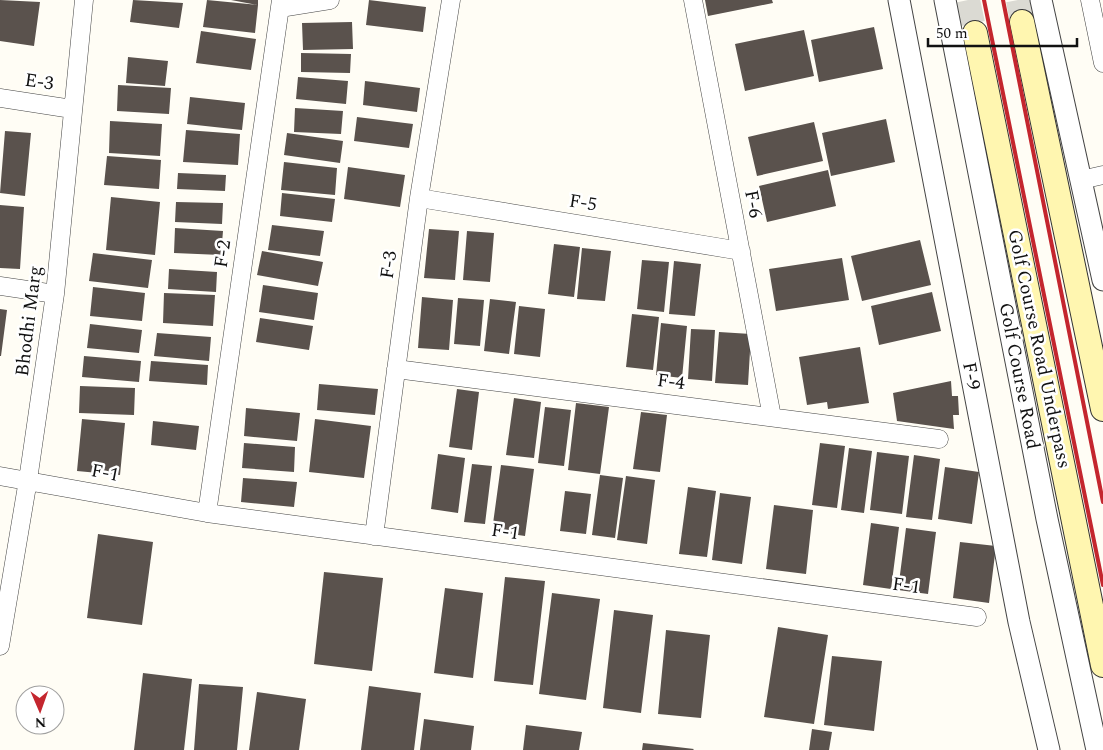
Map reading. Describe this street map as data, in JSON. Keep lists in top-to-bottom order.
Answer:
{
  "streets": {
    "main road": ["Golf Course Road Underpass"],
    "street": [
      "E-3",
      "F-5",
      "F-6",
      "F-2",
      "F-3",
      "Bhodhi Marg",
      "F-9",
      "Golf Course Road",
      "F-4",
      "F-1"
    ]
  },
  "crossings": [
    ["E-3", "Bhodhi Marg"],
    ["F-5", "F-6"],
    ["F-5", "F-3"],
    ["F-6", "F-4"],
    ["F-2", "F-1"],
    ["F-3", "F-4"],
    ["F-3", "F-1"],
    ["Bhodhi Marg", "F-1"]
  ],
  "scale_bar": "50 m",
  "north": "bottom"
}
